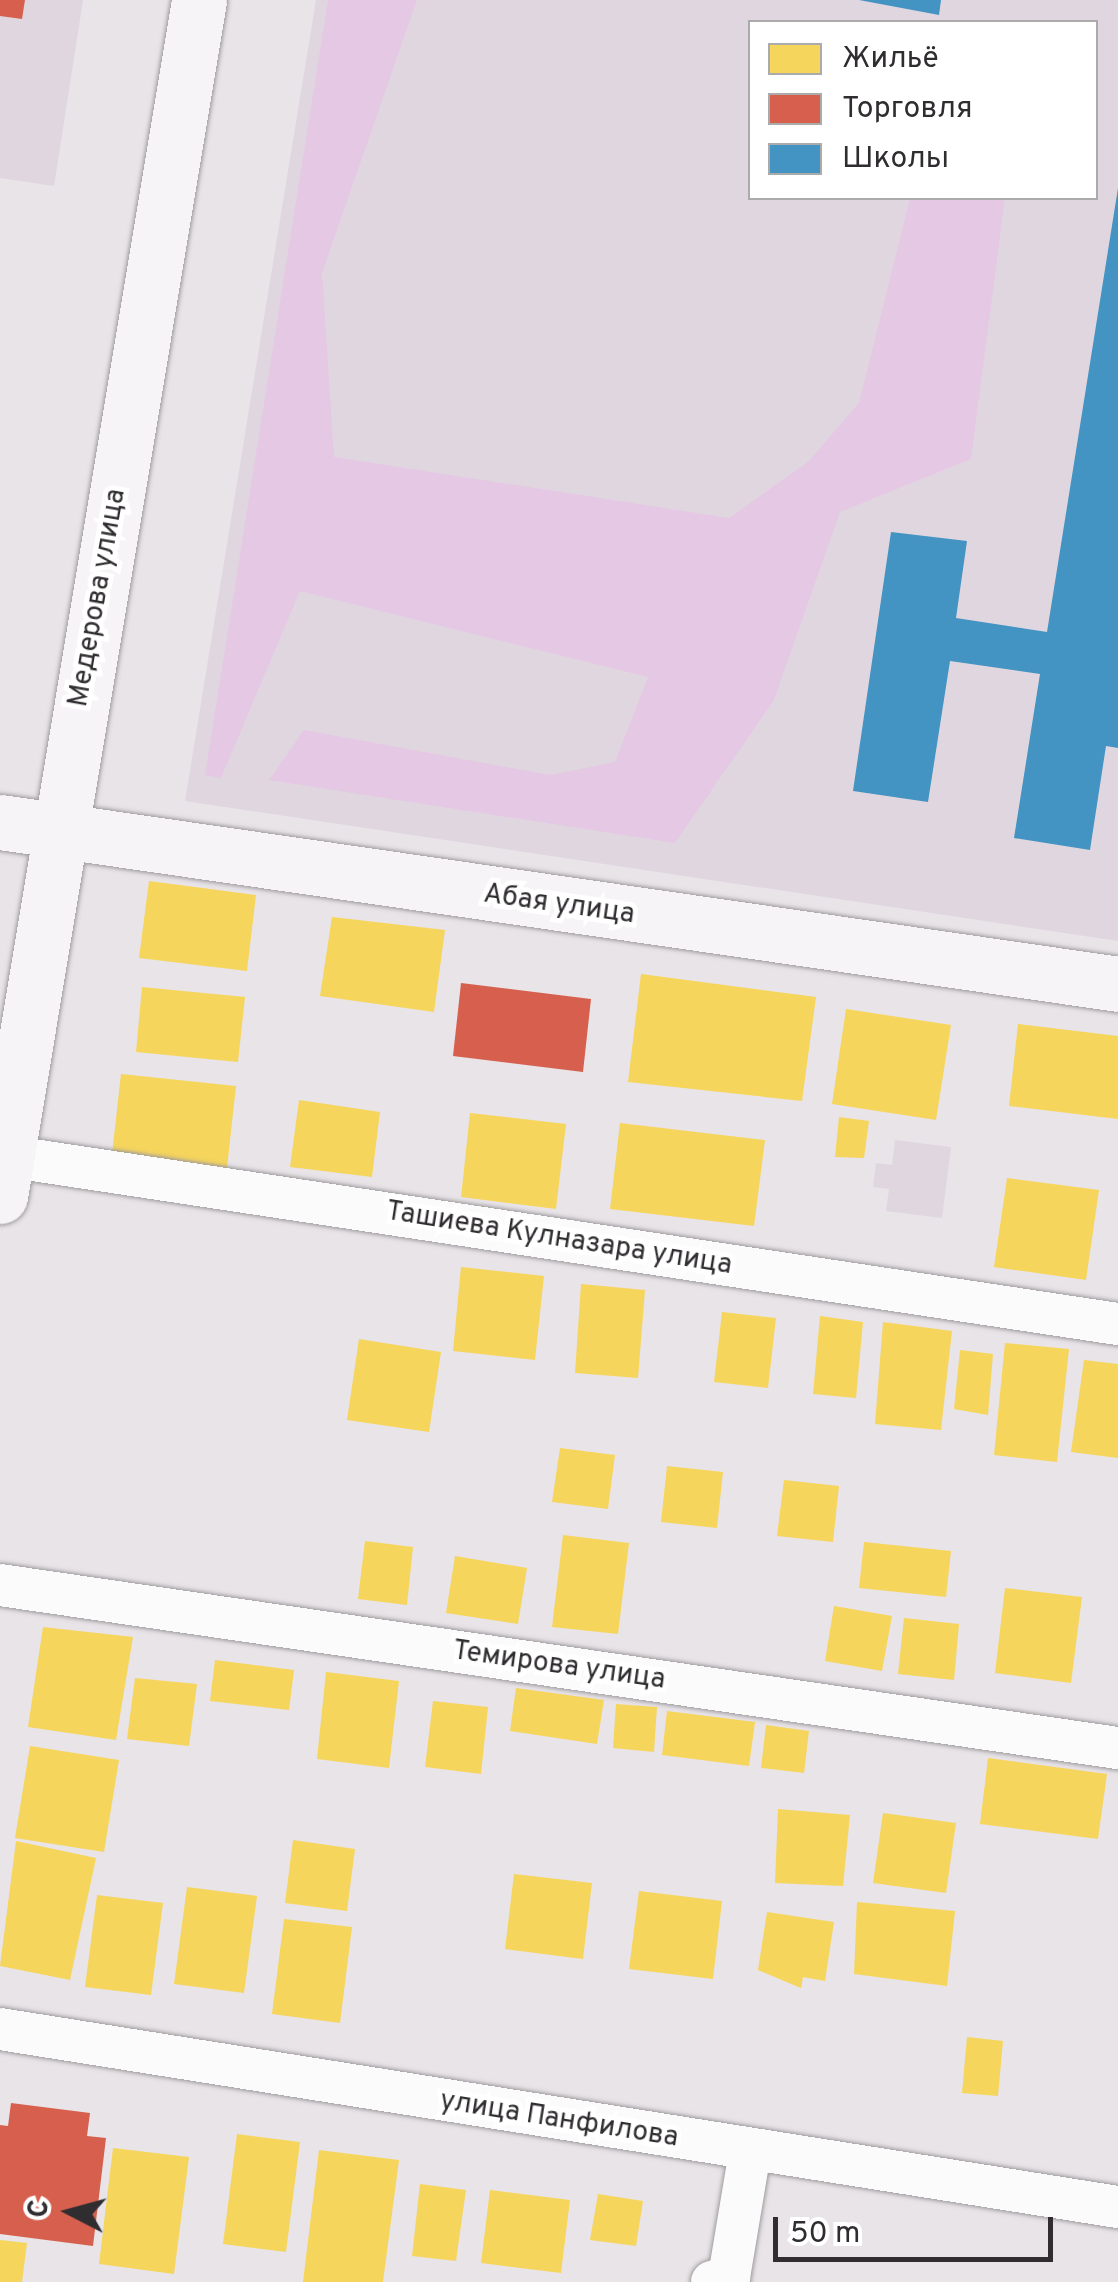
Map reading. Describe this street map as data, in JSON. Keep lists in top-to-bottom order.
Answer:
{
  "streets": {
    "main road": ["Медерова улица", "Абая улица"],
    "street": ["Ташиева Кулназара улица", "Темирова улица", "улица Панфилова"]
  },
  "crossings": [
    ["Медерова улица", "Абая улица"],
    ["Медерова улица", "Ташиева Кулназара улица"]
  ],
  "legend": ["Жильё", "Торговля", "Школы"],
  "scale_bar": "50 m",
  "north": "left"
}
